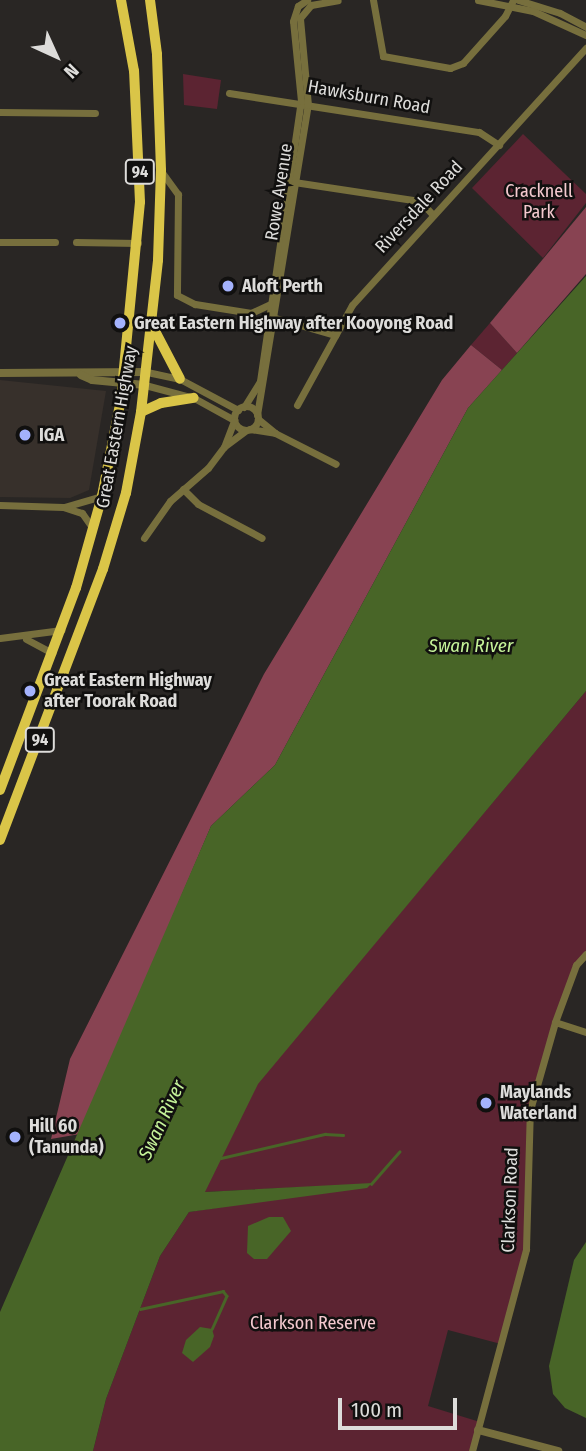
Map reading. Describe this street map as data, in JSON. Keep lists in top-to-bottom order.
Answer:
{
  "streets": {
    "highway": ["94", "Great Eastern Highway"],
    "street": [
      "Hawksburn Road",
      "Rowe Avenue",
      "Riversdale Road",
      "Clarkson Road"
    ]
  },
  "crossings": [
    ["Hawksburn Road", "Rowe Avenue"],
    ["Hawksburn Road", "Riversdale Road"]
  ],
  "water": ["Swan River"],
  "parks": ["Cracknell Park", "Clarkson Reserve"],
  "places": [
    "Aloft Perth",
    "Great Eastern Highway after Kooyong Road",
    "IGA",
    "Great Eastern Highway after Toorak Road",
    "Maylands Waterland",
    "Hill 60 (Tanunda)"
  ],
  "scale_bar": "100 m",
  "north": "bottom right"
}
